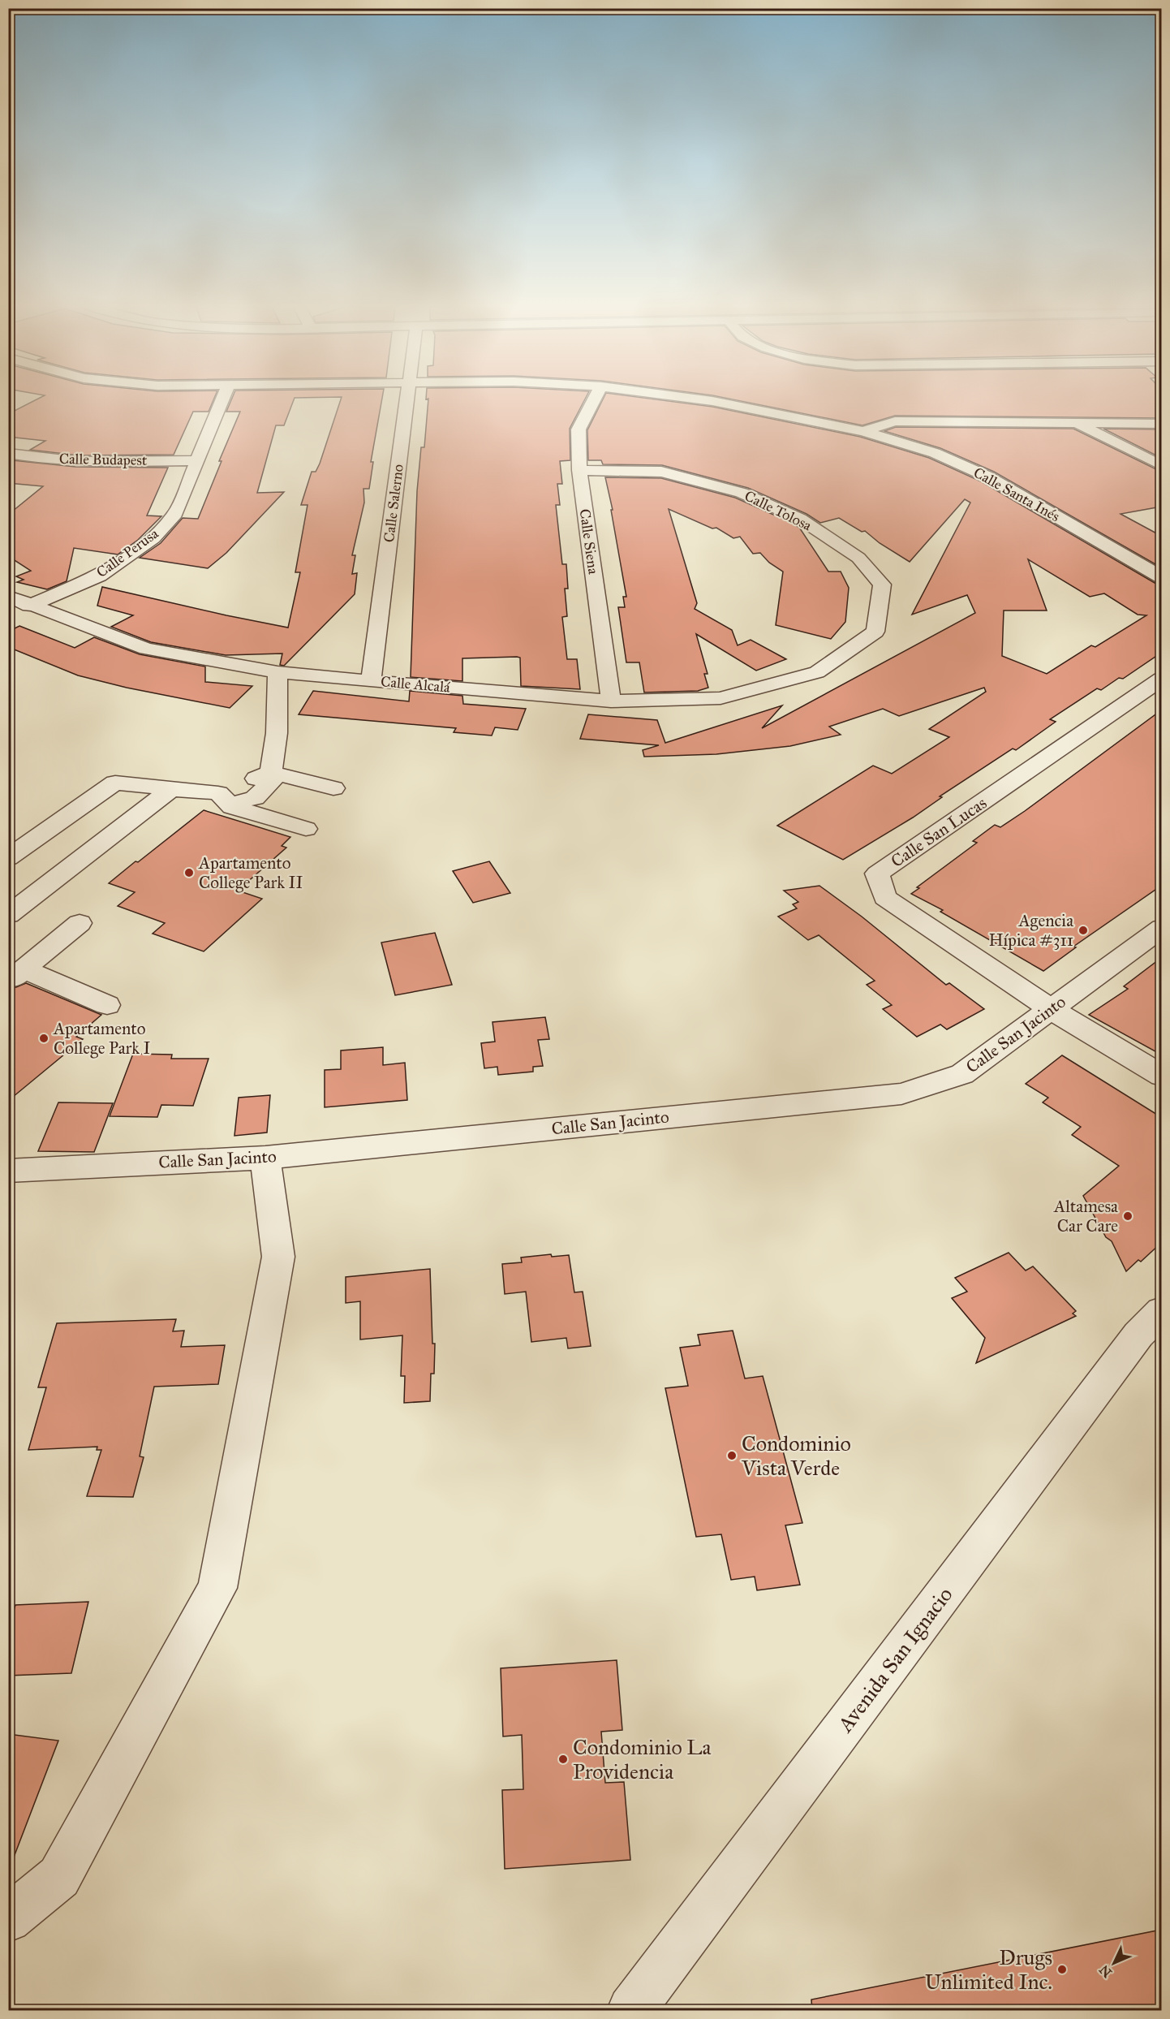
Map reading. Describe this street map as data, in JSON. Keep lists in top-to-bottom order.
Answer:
{
  "streets": {
    "street": [
      "Calle Budapest",
      "Calle Santa Inés",
      "Calle Salerno",
      "Calle Tolosa",
      "Calle Siena",
      "Calle Perusa",
      "Calle Alcalá",
      "Calle San Lucas",
      "Calle San Jacinto",
      "Avenida San Ignacio"
    ]
  },
  "crossings": [
    ["Calle Budapest", "Calle Perusa"],
    ["Calle Salerno", "Calle Alcalá"],
    ["Calle Tolosa", "Calle Siena"],
    ["Calle Tolosa", "Calle Alcalá"],
    ["Calle Siena", "Calle Alcalá"],
    ["Calle Perusa", "Calle Alcalá"],
    ["Calle San Lucas", "Calle San Jacinto"]
  ],
  "places": [
    "Apartamento College Park II",
    "Agencia Hípica #311",
    "Apartamento College Park I",
    "Altamesa Car Care",
    "Condominio Vista Verde",
    "Condominio La Providencia",
    "Drugs Unlimited Inc."
  ],
  "north": "bottom left"
}
